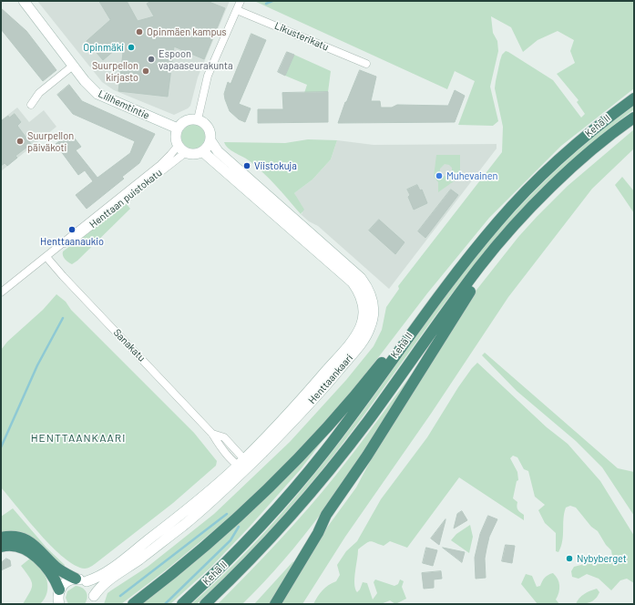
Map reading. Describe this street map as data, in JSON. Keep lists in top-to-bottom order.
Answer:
{
  "streets": {
    "highway": ["Kehä II"],
    "main road": ["Lillhemtintie", "Henttaankaari"],
    "street": ["Likusterikatu", "Henttaan puistokatu", "Sanakatu"]
  },
  "crossings": [
    ["Lillhemtintie", "Henttaan puistokatu"],
    ["Lillhemtintie", "Henttaankaari"],
    ["Henttaan puistokatu", "Sanakatu"],
    ["Henttaan puistokatu", "Henttaankaari"],
    ["Sanakatu", "Henttaankaari"]
  ],
  "districts": ["HENTTAANKAARI"],
  "places": [
    "Opinmäen kampus",
    "Opinmäki",
    "Espoon vapaaseurakunta",
    "Suurpellon kirjasto",
    "Suurpellon päiväkoti",
    "Viistokuja",
    "Muhevainen",
    "Henttaanaukio",
    "Nybyberget"
  ]
}
